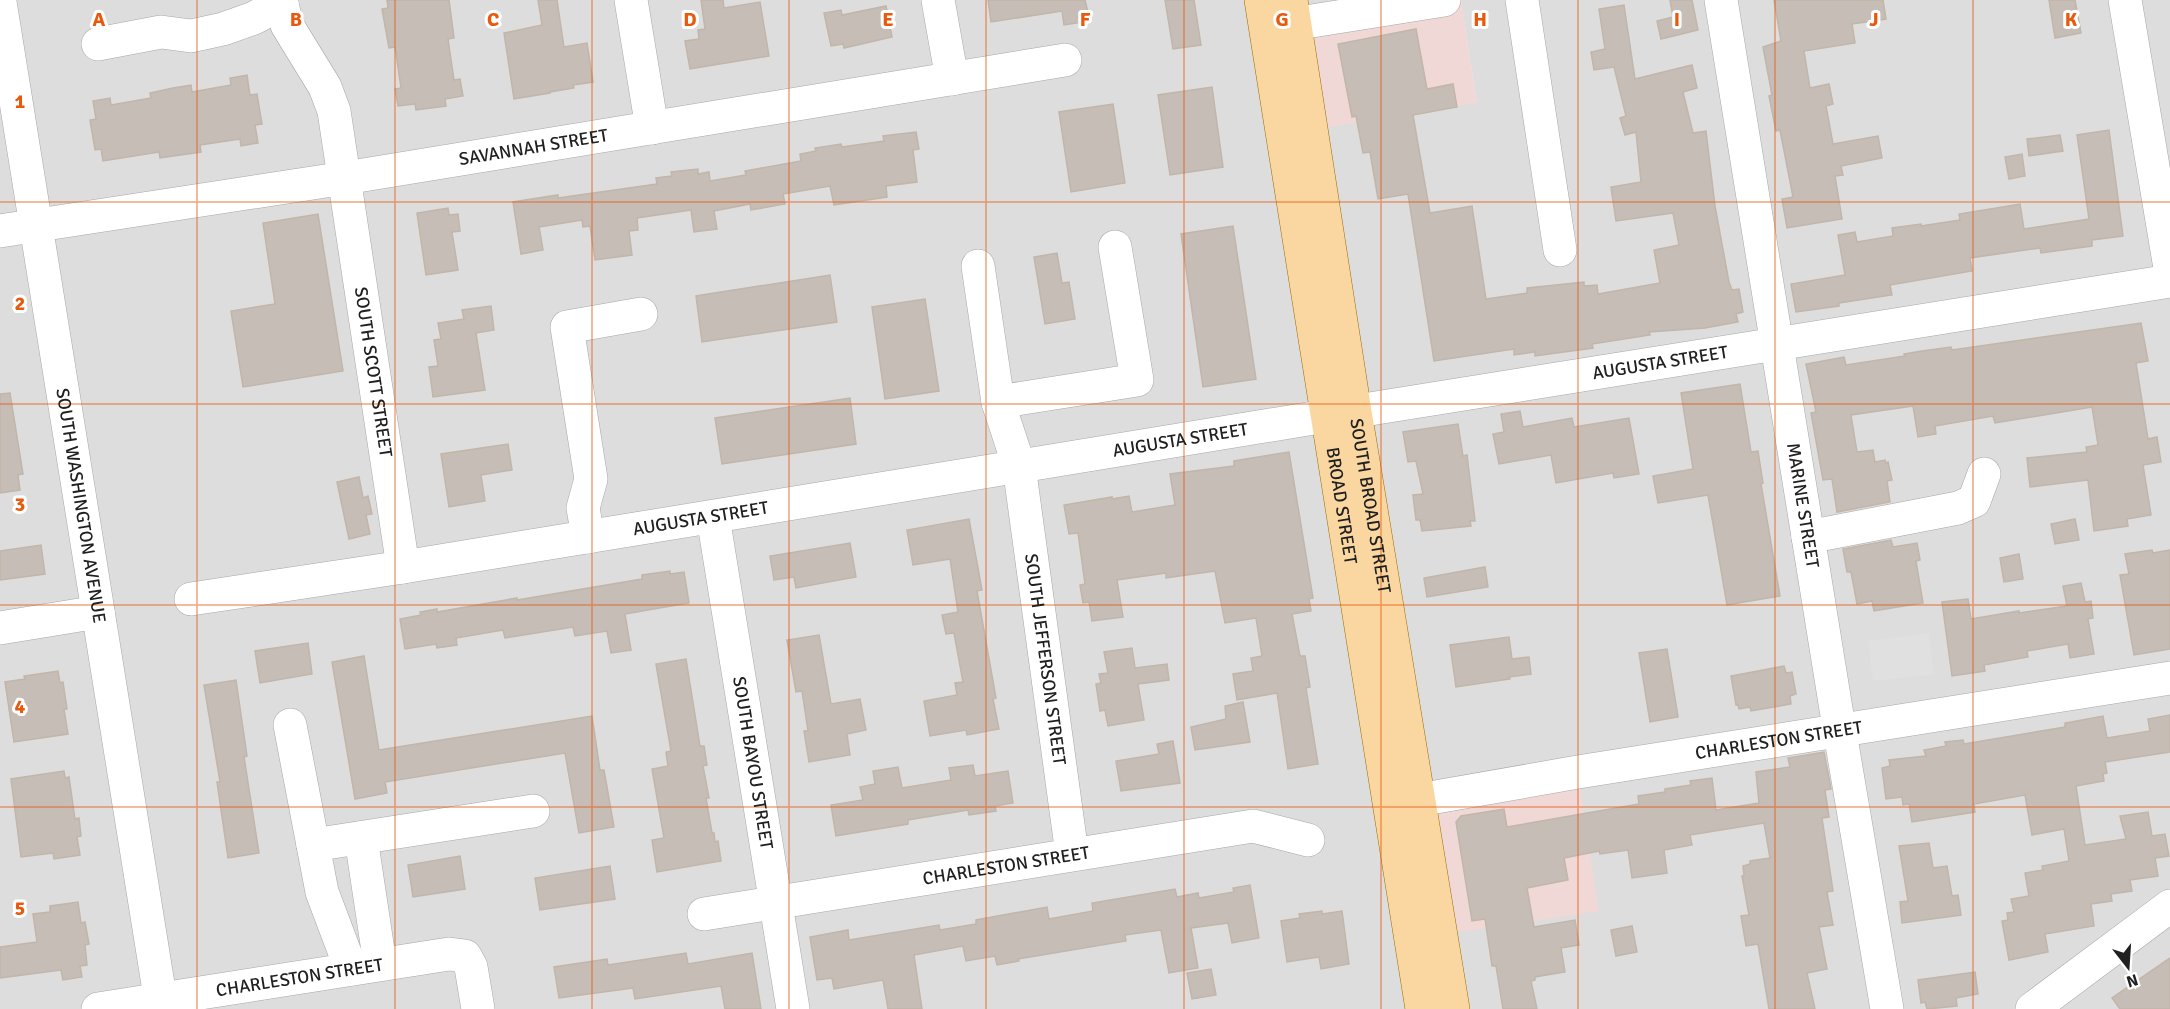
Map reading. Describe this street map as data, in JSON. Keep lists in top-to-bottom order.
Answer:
{
  "streets": {
    "main road": ["BROAD STREET"],
    "street": [
      "SAVANNAH STREET",
      "AUGUSTA STREET",
      "SOUTH SCOTT STREET",
      "SOUTH WASHINGTON AVENUE",
      "MARINE STREET",
      "SOUTH JEFFERSON STREET",
      "CHARLESTON STREET",
      "SOUTH BAYOU STREET"
    ]
  },
  "crossings": [
    ["SAVANNAH STREET", "SOUTH SCOTT STREET"],
    ["SAVANNAH STREET", "SOUTH WASHINGTON AVENUE"],
    ["AUGUSTA STREET", "SOUTH SCOTT STREET"],
    ["AUGUSTA STREET", "BROAD STREET"],
    ["AUGUSTA STREET", "MARINE STREET"],
    ["AUGUSTA STREET", "SOUTH JEFFERSON STREET"],
    ["AUGUSTA STREET", "SOUTH BAYOU STREET"],
    ["SOUTH WASHINGTON AVENUE", "CHARLESTON STREET"],
    ["BROAD STREET", "CHARLESTON STREET"],
    ["MARINE STREET", "CHARLESTON STREET"],
    ["SOUTH JEFFERSON STREET", "CHARLESTON STREET"],
    ["CHARLESTON STREET", "SOUTH BAYOU STREET"]
  ],
  "north": "bottom",
  "grid": {
    "columns": [
      "A",
      "B",
      "C",
      "D",
      "E",
      "F",
      "G",
      "H",
      "I",
      "J",
      "K"
    ],
    "rows": [
      "1",
      "2",
      "3",
      "4",
      "5"
    ]
  }
}
